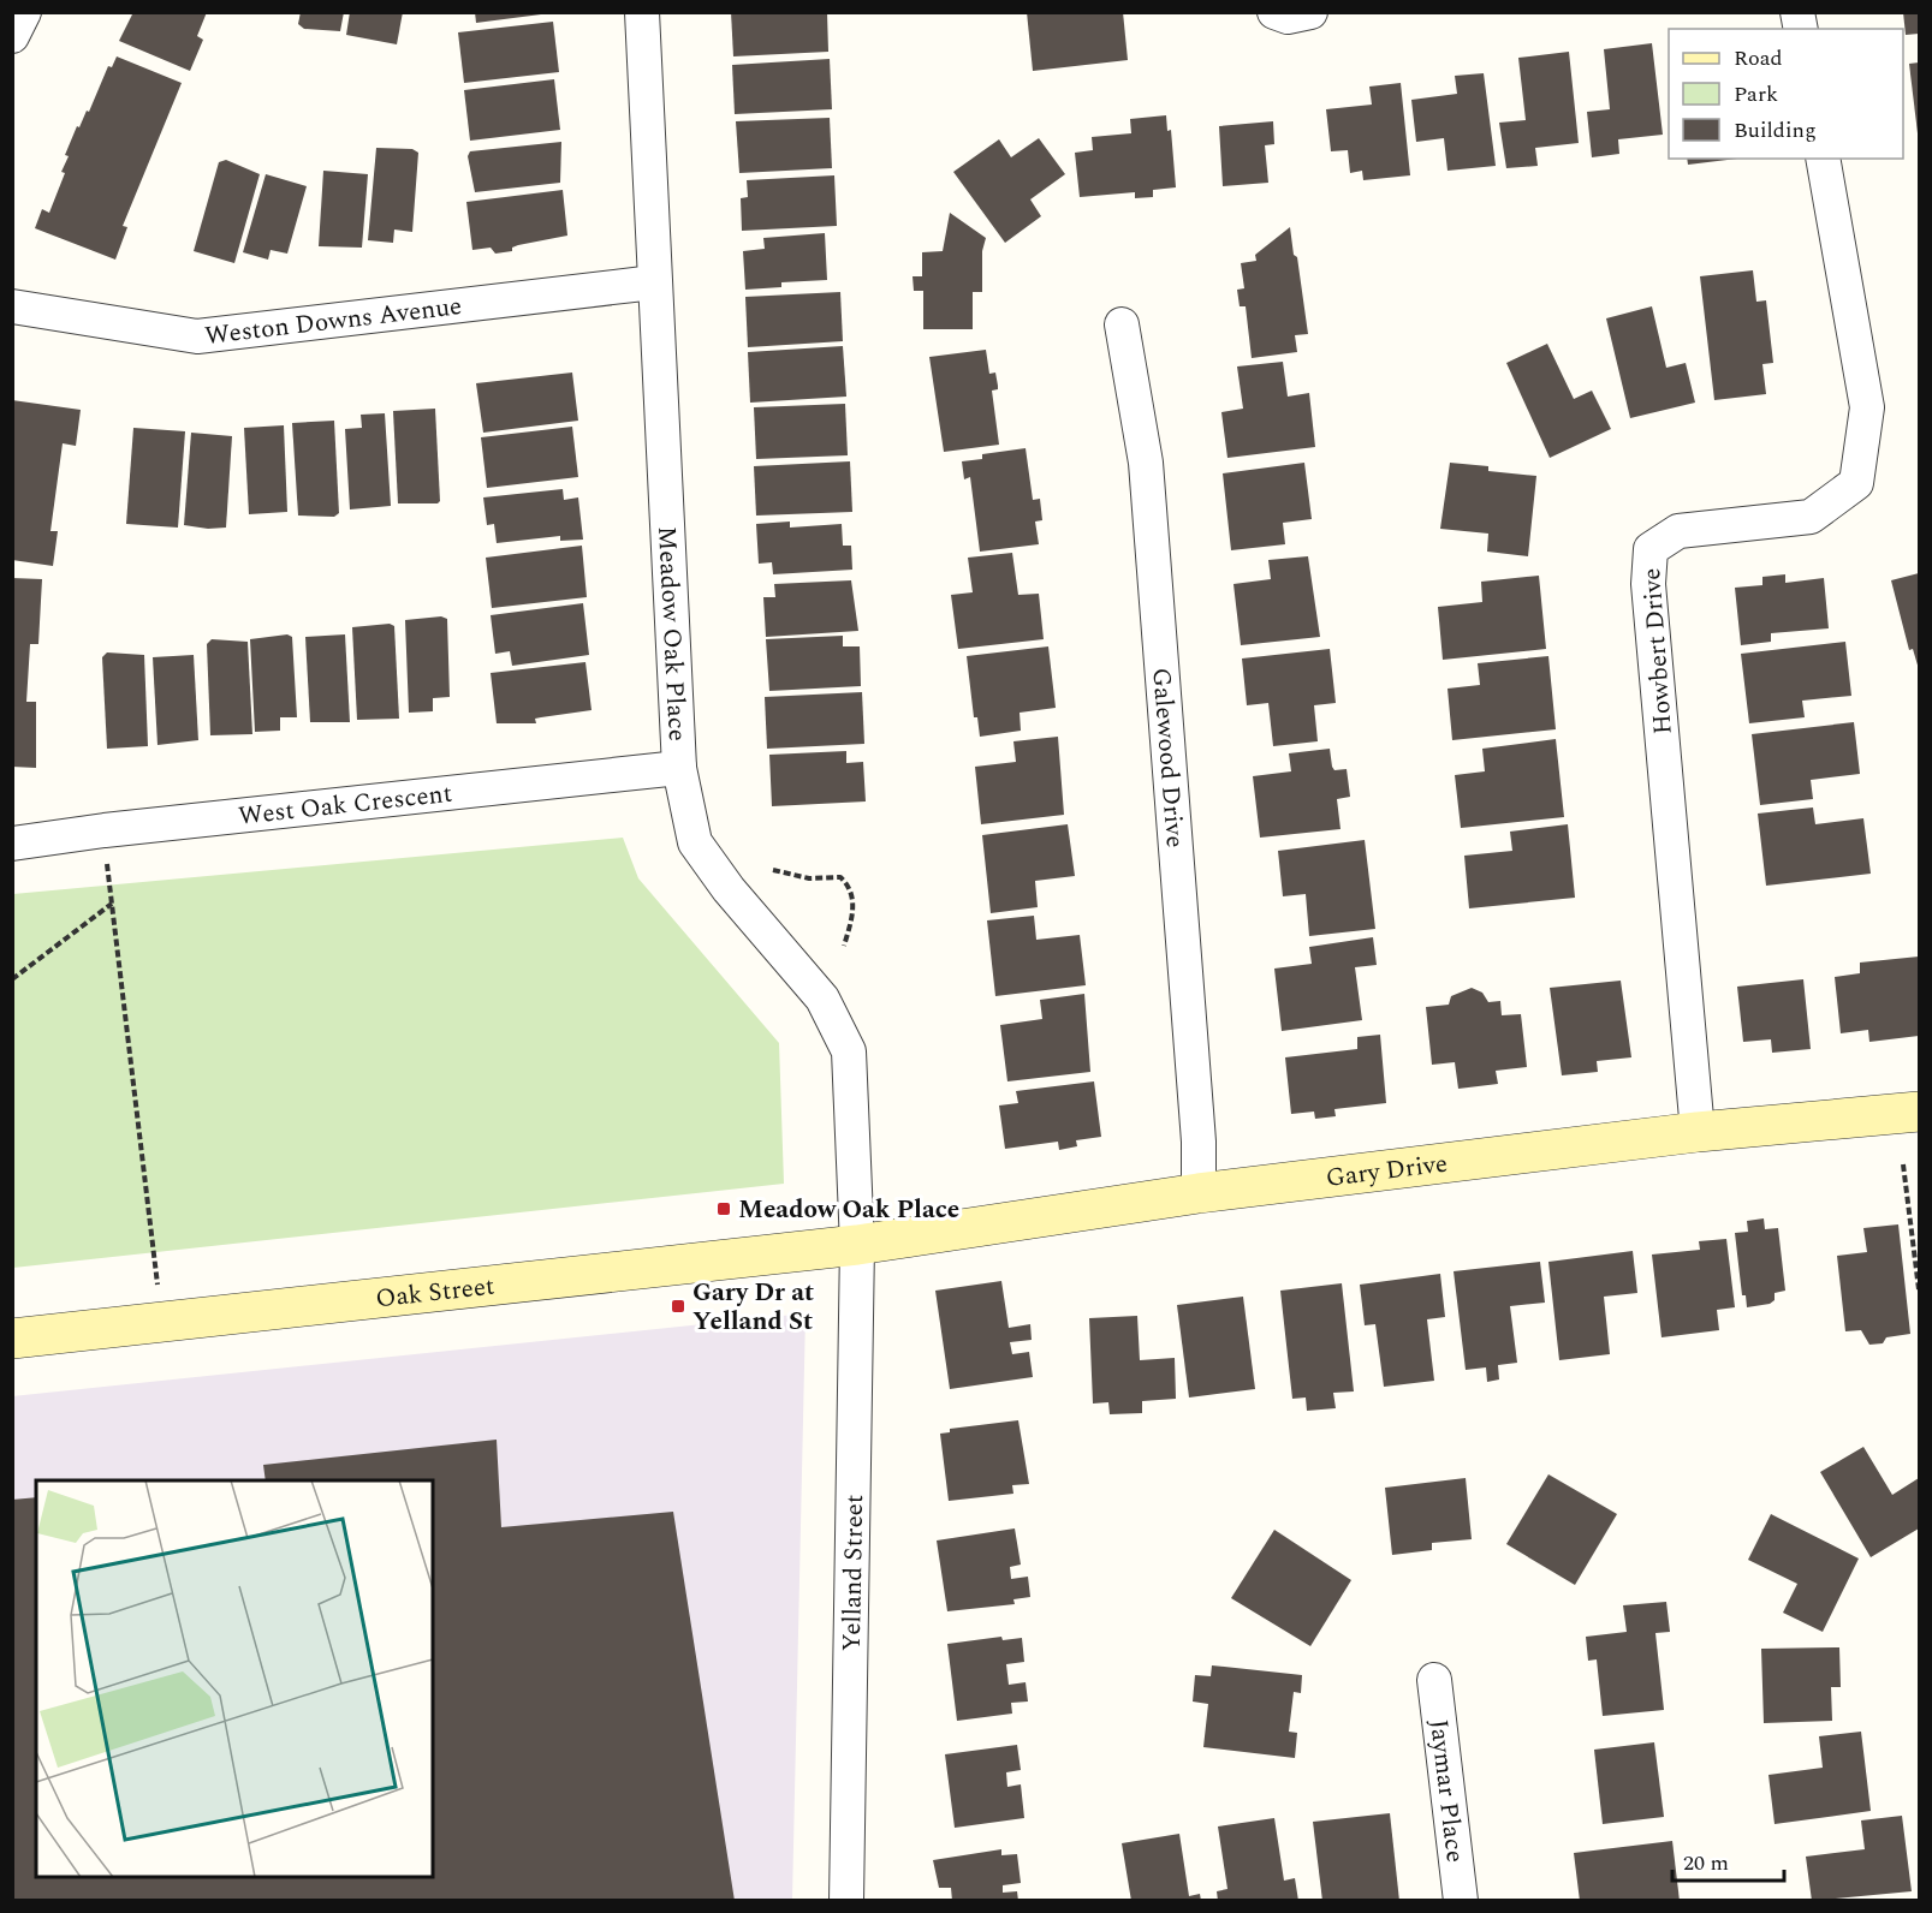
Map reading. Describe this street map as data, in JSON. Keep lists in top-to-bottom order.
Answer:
{
  "streets": {
    "street": [
      "Weston Downs Avenue",
      "Meadow Oak Place",
      "Howbert Drive",
      "Galewood Drive",
      "West Oak Crescent",
      "Gary Drive",
      "Oak Street",
      "Yelland Street",
      "Jaymar Place"
    ]
  },
  "crossings": [
    ["Weston Downs Avenue", "Meadow Oak Place"],
    ["Meadow Oak Place", "West Oak Crescent"],
    ["Meadow Oak Place", "Gary Drive"],
    ["Meadow Oak Place", "Oak Street"],
    ["Meadow Oak Place", "Yelland Street"],
    ["Howbert Drive", "Gary Drive"],
    ["Galewood Drive", "Gary Drive"],
    ["Gary Drive", "Oak Street"],
    ["Gary Drive", "Yelland Street"],
    ["Oak Street", "Yelland Street"]
  ],
  "places": {
    "transit": ["Meadow Oak Place", "Gary Dr at Yelland St"]
  },
  "legend": ["Road", "Park", "Building"],
  "scale_bar": "20 m"
}
